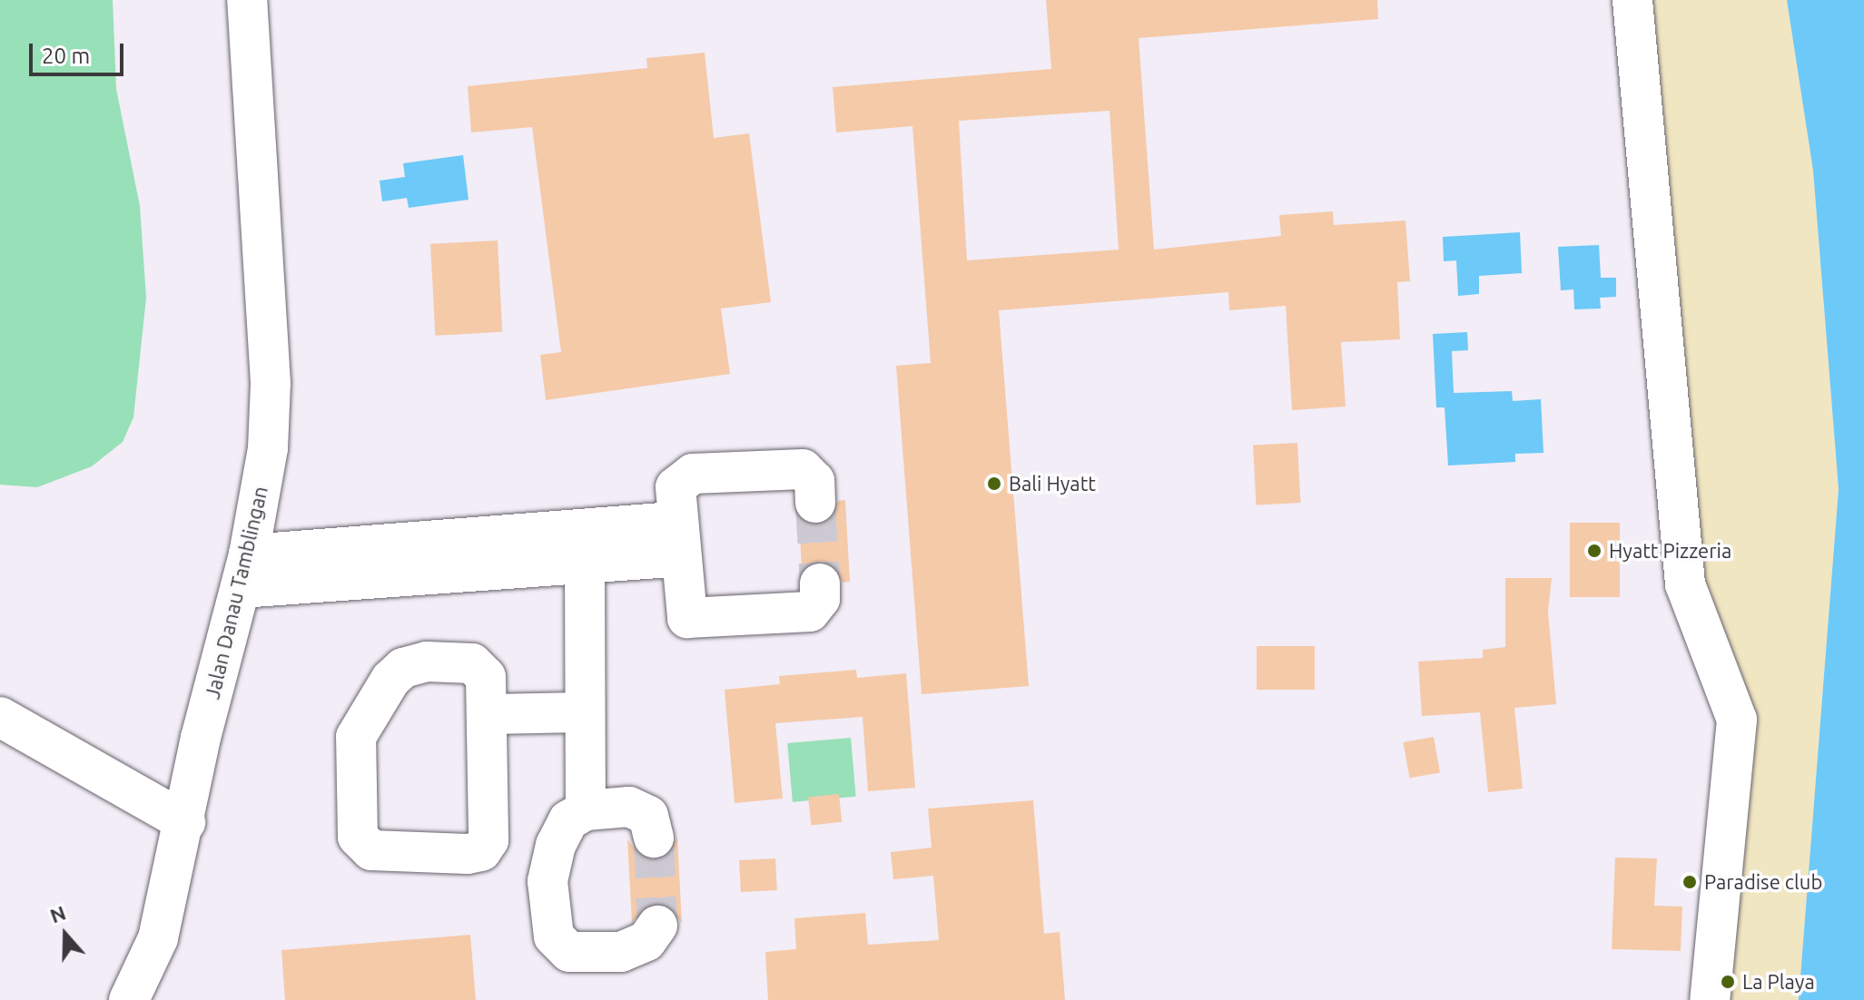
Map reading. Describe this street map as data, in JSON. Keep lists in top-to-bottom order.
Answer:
{
  "streets": {
    "street": ["Jalan Danau Tamblingan"]
  },
  "places": [
    "Bali Hyatt",
    "Hyatt Pizzeria",
    "Paradise club",
    "La Playa"
  ],
  "scale_bar": "20 m",
  "north": "top"
}
